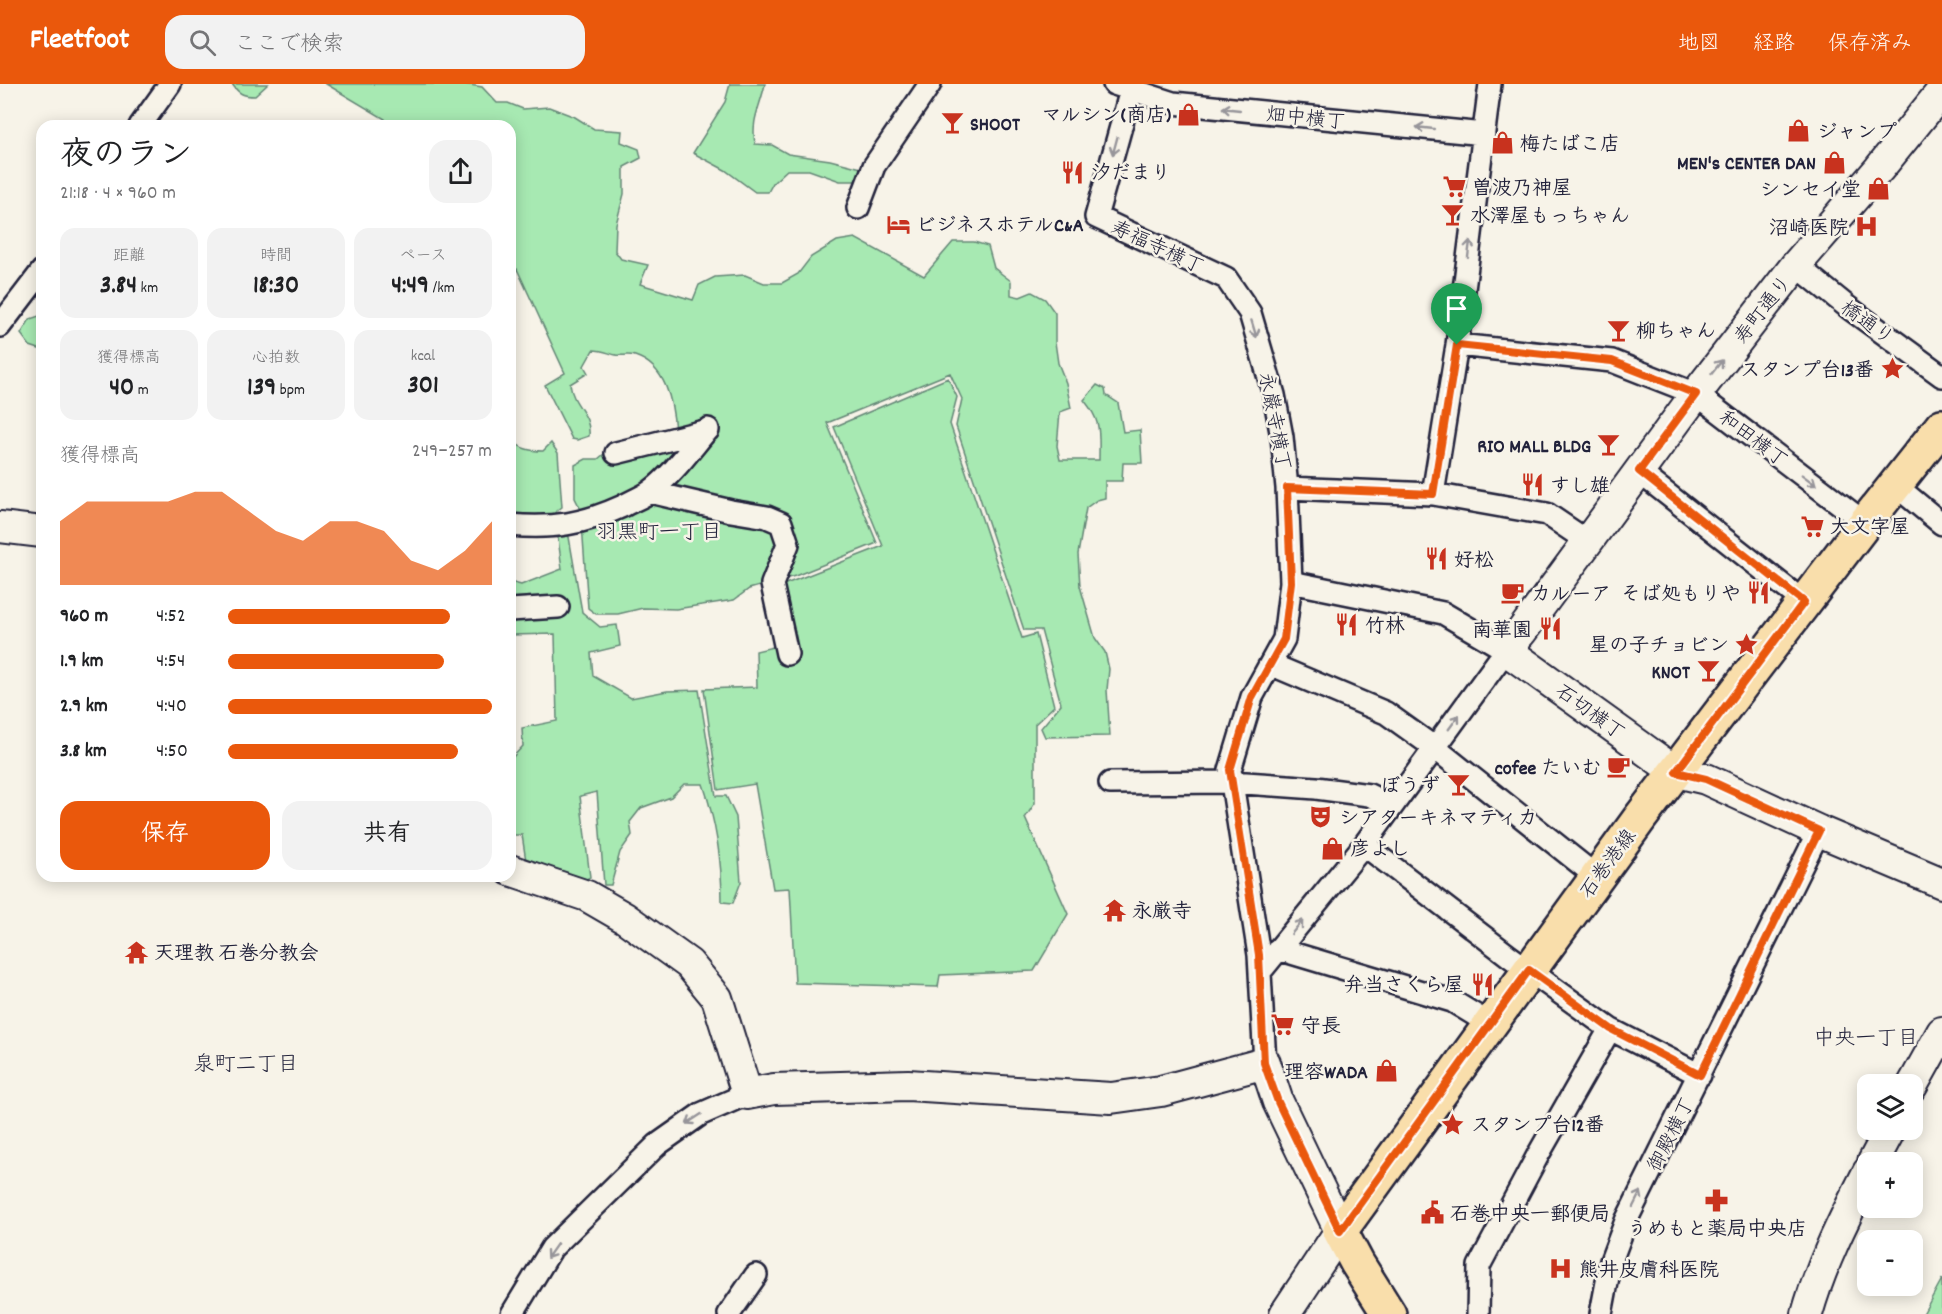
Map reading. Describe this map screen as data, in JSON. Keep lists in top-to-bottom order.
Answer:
{
  "streets": {
    "main road": ["石巻港線"],
    "street": [
      "畑中横丁",
      "寿福寺横丁",
      "寿町通り",
      "橋通り",
      "永巌寺横丁",
      "和田横丁",
      "石切横丁",
      "御殿横丁"
    ]
  },
  "crossings": [
    ["畑中横丁", "寿福寺横丁"],
    ["寿福寺横丁", "永巌寺横丁"],
    ["寿町通り", "橋通り"],
    ["寿町通り", "和田横丁"],
    ["寿町通り", "石切横丁"],
    ["和田横丁", "石巻港線"],
    ["石切横丁", "石巻港線"]
  ],
  "one_way": ["畑中横丁"],
  "districts": ["羽黒町一丁目", "中央一丁目", "泉町二丁目"],
  "places": {
    "shop": [
      "マルシン(商店)",
      "ジャンプ",
      "梅たばこ店",
      "MEN's CENTER DAN",
      "シンセイ堂",
      "彦よし",
      "理容WADA"
    ],
    "bar": [
      "SHOOT",
      "水澤屋もっちゃん",
      "柳ちゃん",
      "RIO MALL BLDG",
      "KNOT",
      "ぼうず"
    ],
    "restaurant": [
      "汐だまり",
      "すし雄",
      "好松",
      "そば処もりや",
      "竹林",
      "南華園",
      "弁当さくら屋"
    ],
    "supermarket": ["曽波乃神屋", "大文字屋", "守長"],
    "hotel": ["ビジネスホテルC&A"],
    "hospital": ["沼崎医院", "熊井皮膚科医院"],
    "place": ["スタンプ台13番", "星の子チョビン", "スタンプ台12番"],
    "cafe": ["カルーア", "cofee たいむ"],
    "theatre": ["シアターキネマティカ"],
    "temple": ["永厳寺", "天理教 石巻分教会"],
    "pharmacy": ["うめもと薬局中央店"],
    "public building": ["石巻中央一郵便局"]
  },
  "page": {
    "header": "Fleetfoot",
    "search": "ここで検索",
    "nav": ["地図", "経路", "保存済み"],
    "heading": ["夜のラン", "21:18 · 4 × 960 m"],
    "stats": [
      ["距離", "3.84 km"],
      ["時間", "18:30"],
      ["ペース", "4:49 /km"],
      ["獲得標高", "40 m"],
      ["心拍数", "139 bpm"],
      ["kcal", "301"]
    ],
    "chart": ["獲得標高", "249–257 m"],
    "list": [
      {
        "name": "960 m",
        "note": "4:52"
      },
      {
        "name": "1.9 km",
        "note": "4:54"
      },
      {
        "name": "2.9 km",
        "note": "4:40"
      },
      {
        "name": "3.8 km",
        "note": "4:50"
      }
    ],
    "buttons": ["保存", "共有"],
    "map_buttons": ["+", "−"]
  }
}
